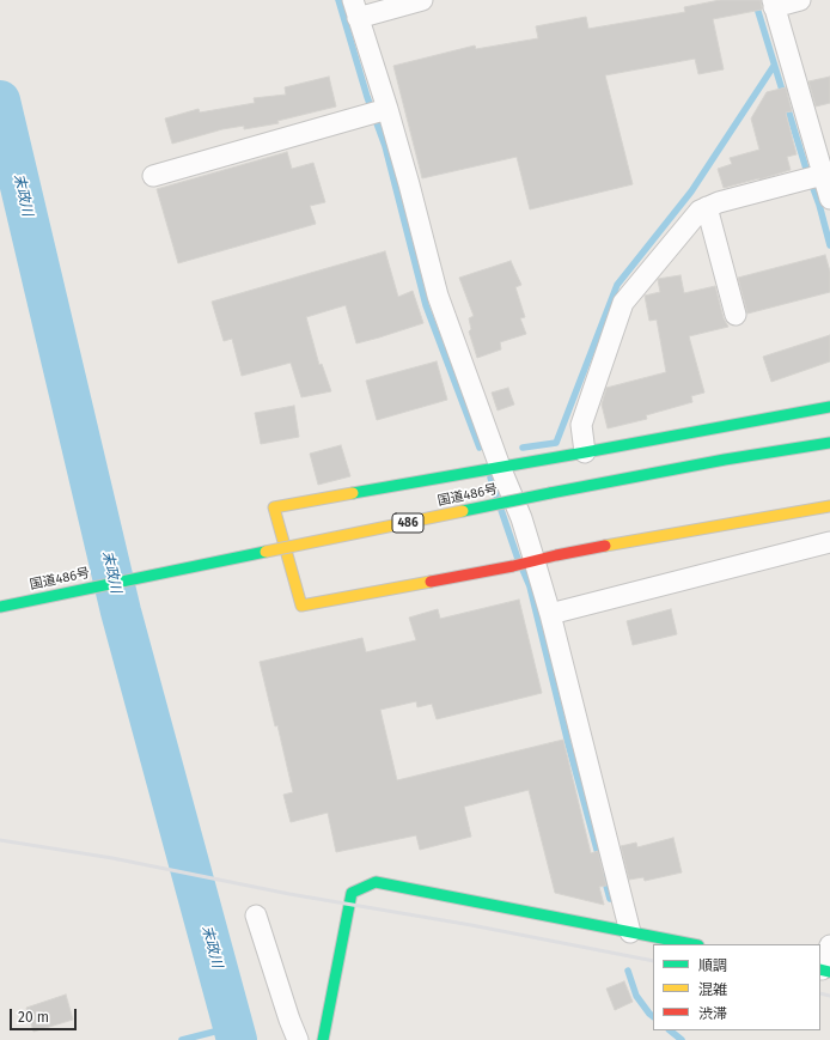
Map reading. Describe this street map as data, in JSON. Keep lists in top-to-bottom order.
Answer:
{
  "streets": {
    "main road": ["国道486号", "486"]
  },
  "water": ["末政川"],
  "legend": ["順調", "混雑", "渋滞"],
  "scale_bar": "20 m"
}
